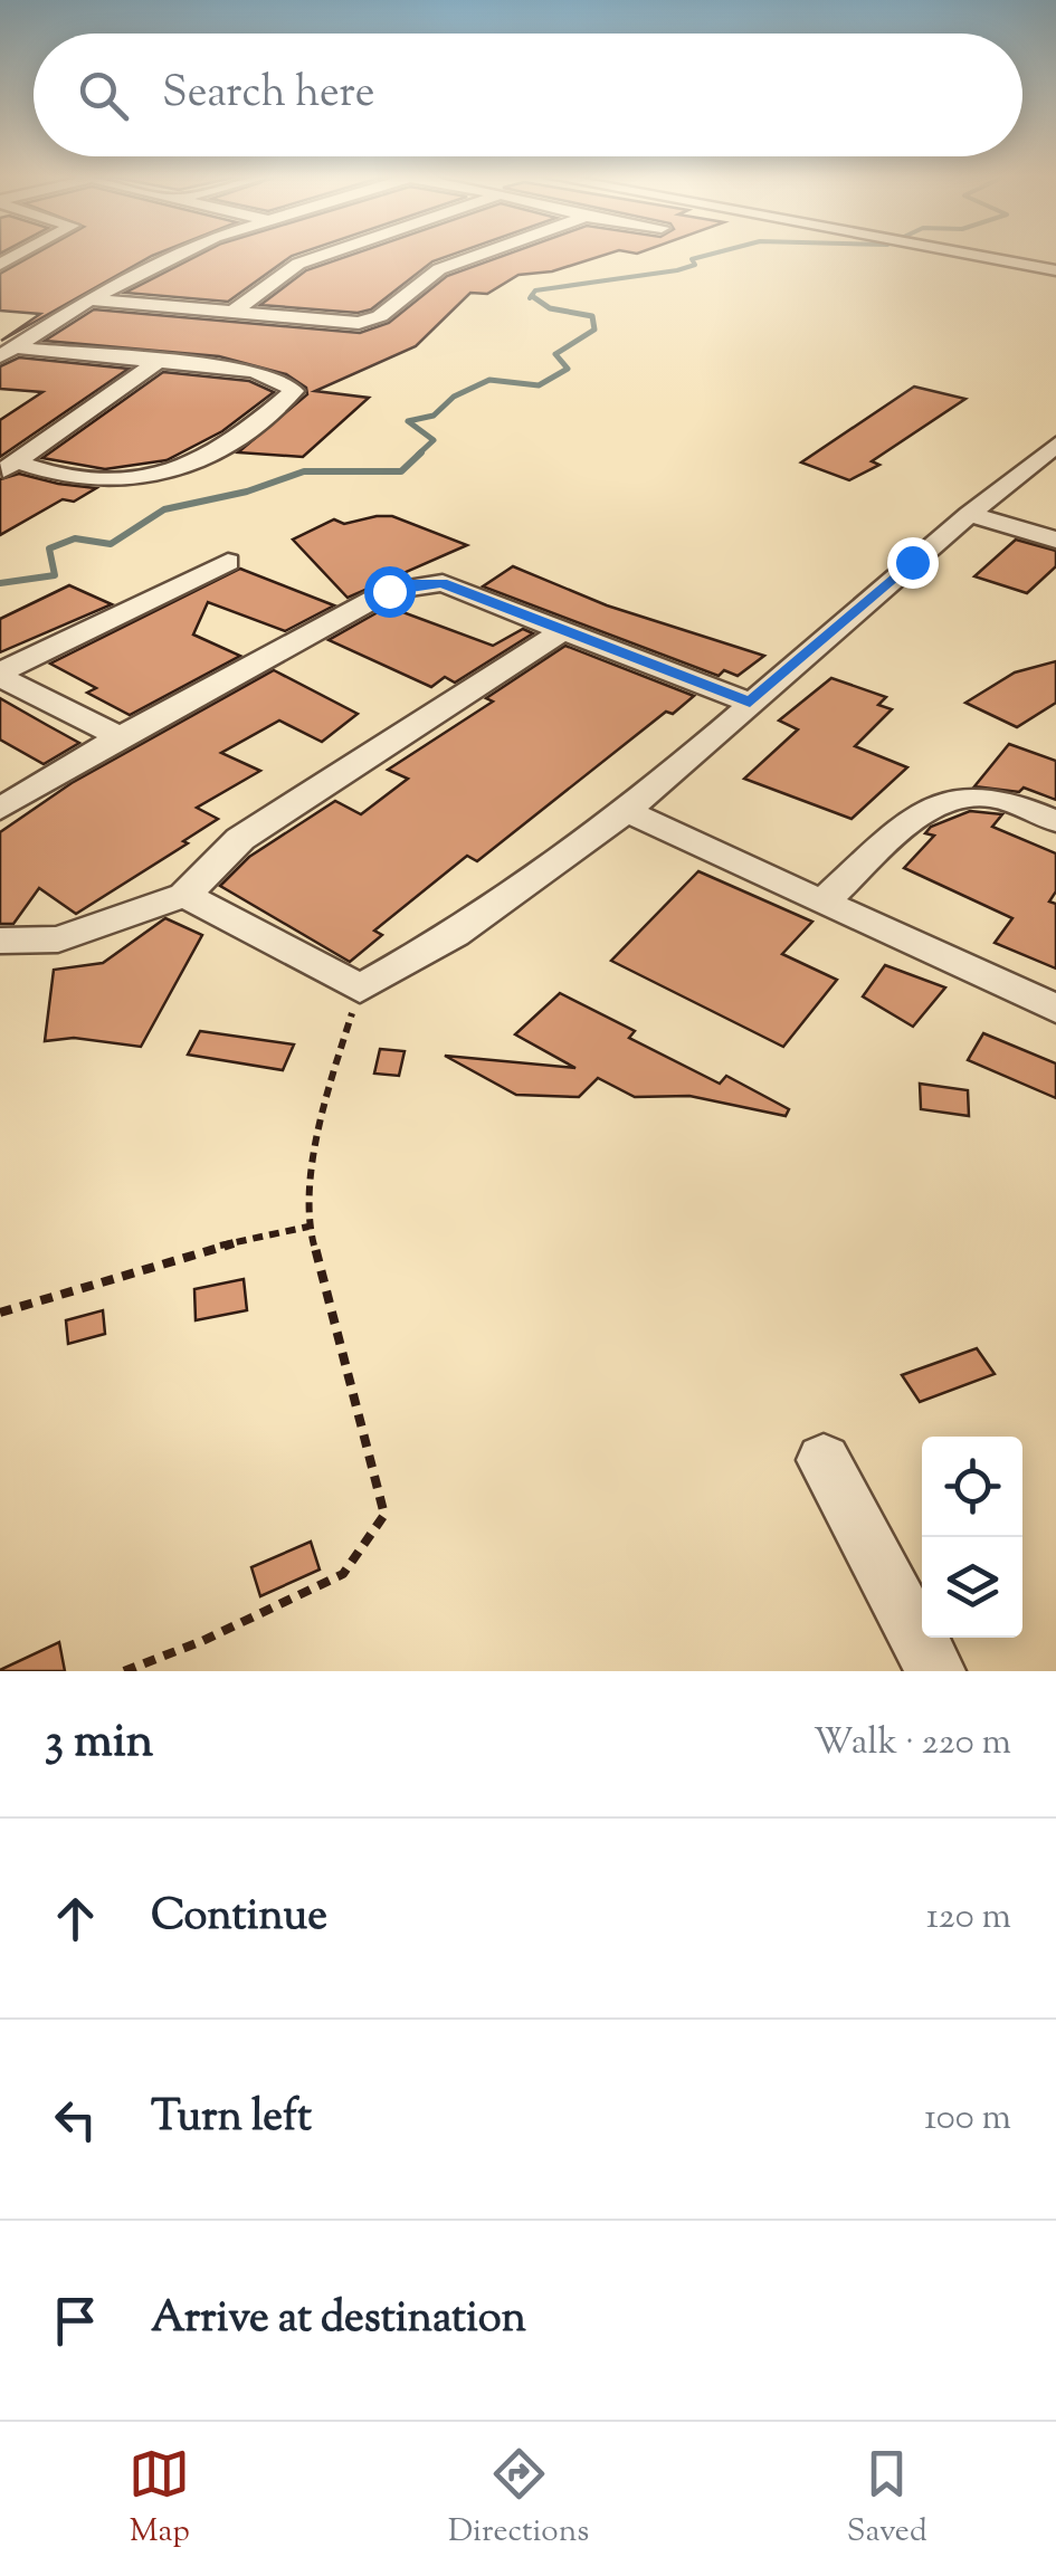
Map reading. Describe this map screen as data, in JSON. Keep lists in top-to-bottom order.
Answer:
{
  "page": {
    "search": "Search here",
    "heading": ["3 min", "Walk · 220 m"],
    "list": [
      ["Continue", "120 m"],
      ["Turn left", "100 m"],
      "Arrive at destination"
    ],
    "nav": ["Map", "Directions", "Saved"]
  }
}
